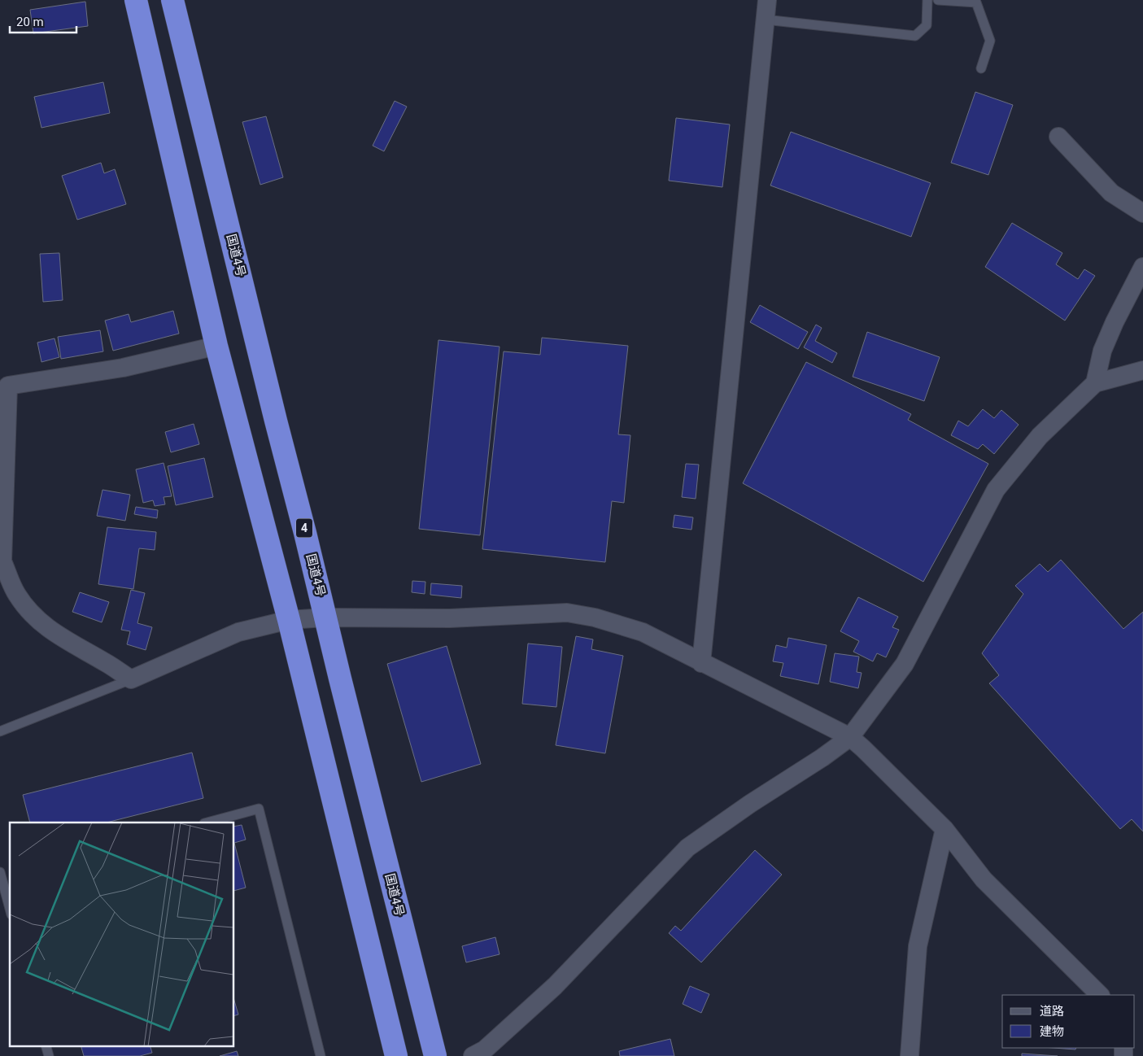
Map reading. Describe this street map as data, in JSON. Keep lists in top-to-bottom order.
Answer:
{
  "streets": {
    "highway": ["国道4号", "4"]
  },
  "legend": ["道路", "建物"],
  "scale_bar": "20 m"
}
